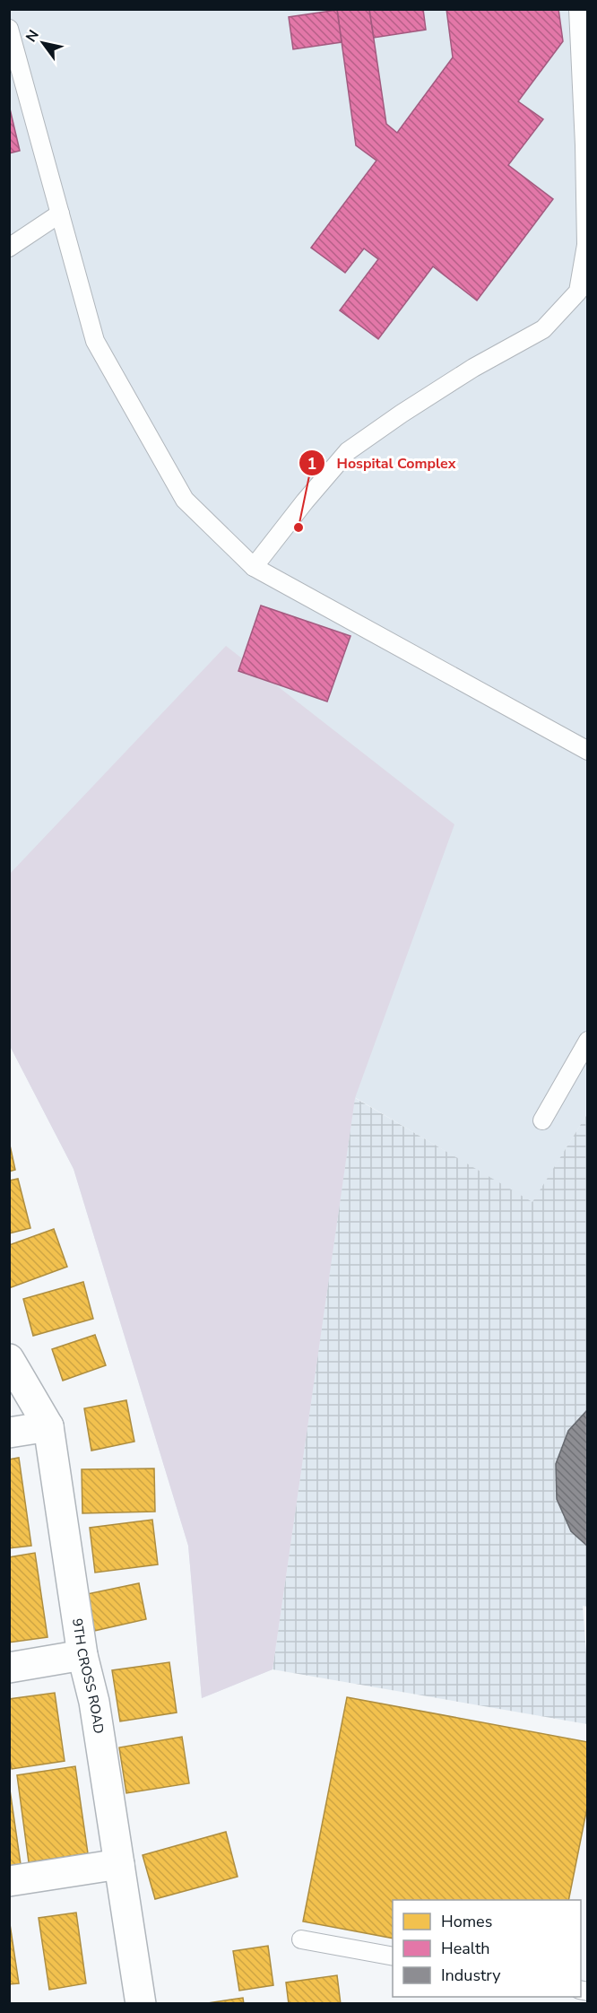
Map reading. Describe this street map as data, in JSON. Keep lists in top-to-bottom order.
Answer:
{
  "streets": {
    "street": ["9TH CROSS ROAD"]
  },
  "places": ["Hospital Complex"],
  "legend": ["Homes", "Health", "Industry"],
  "north": "top left"
}
